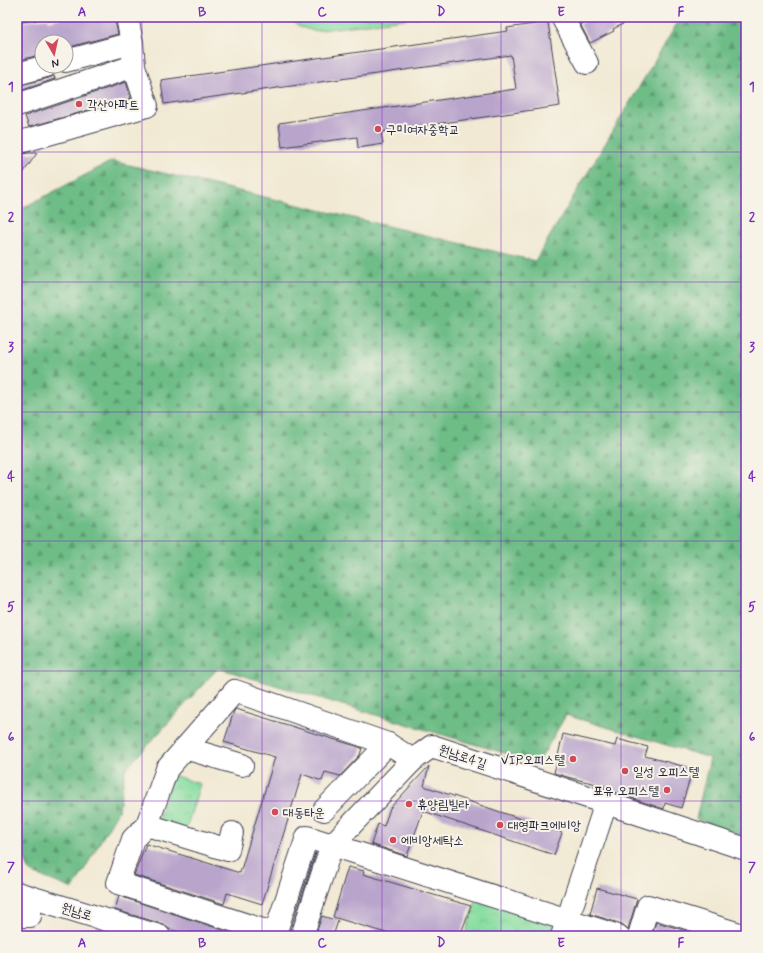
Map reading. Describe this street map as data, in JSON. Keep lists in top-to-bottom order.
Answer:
{
  "streets": {
    "street": ["원남로4길", "원남로"]
  },
  "places": [
    "각산아파트",
    "구미여자중학교",
    "VIP오피스텔",
    "일성 오피스텔",
    "표유 오피스텔",
    "휴양림빌라",
    "대동타운",
    "대영파크에비앙",
    "에비앙세탁소"
  ],
  "north": "bottom",
  "grid": {
    "columns": [
      "A",
      "B",
      "C",
      "D",
      "E",
      "F"
    ],
    "rows": [
      "1",
      "2",
      "3",
      "4",
      "5",
      "6",
      "7"
    ]
  }
}
